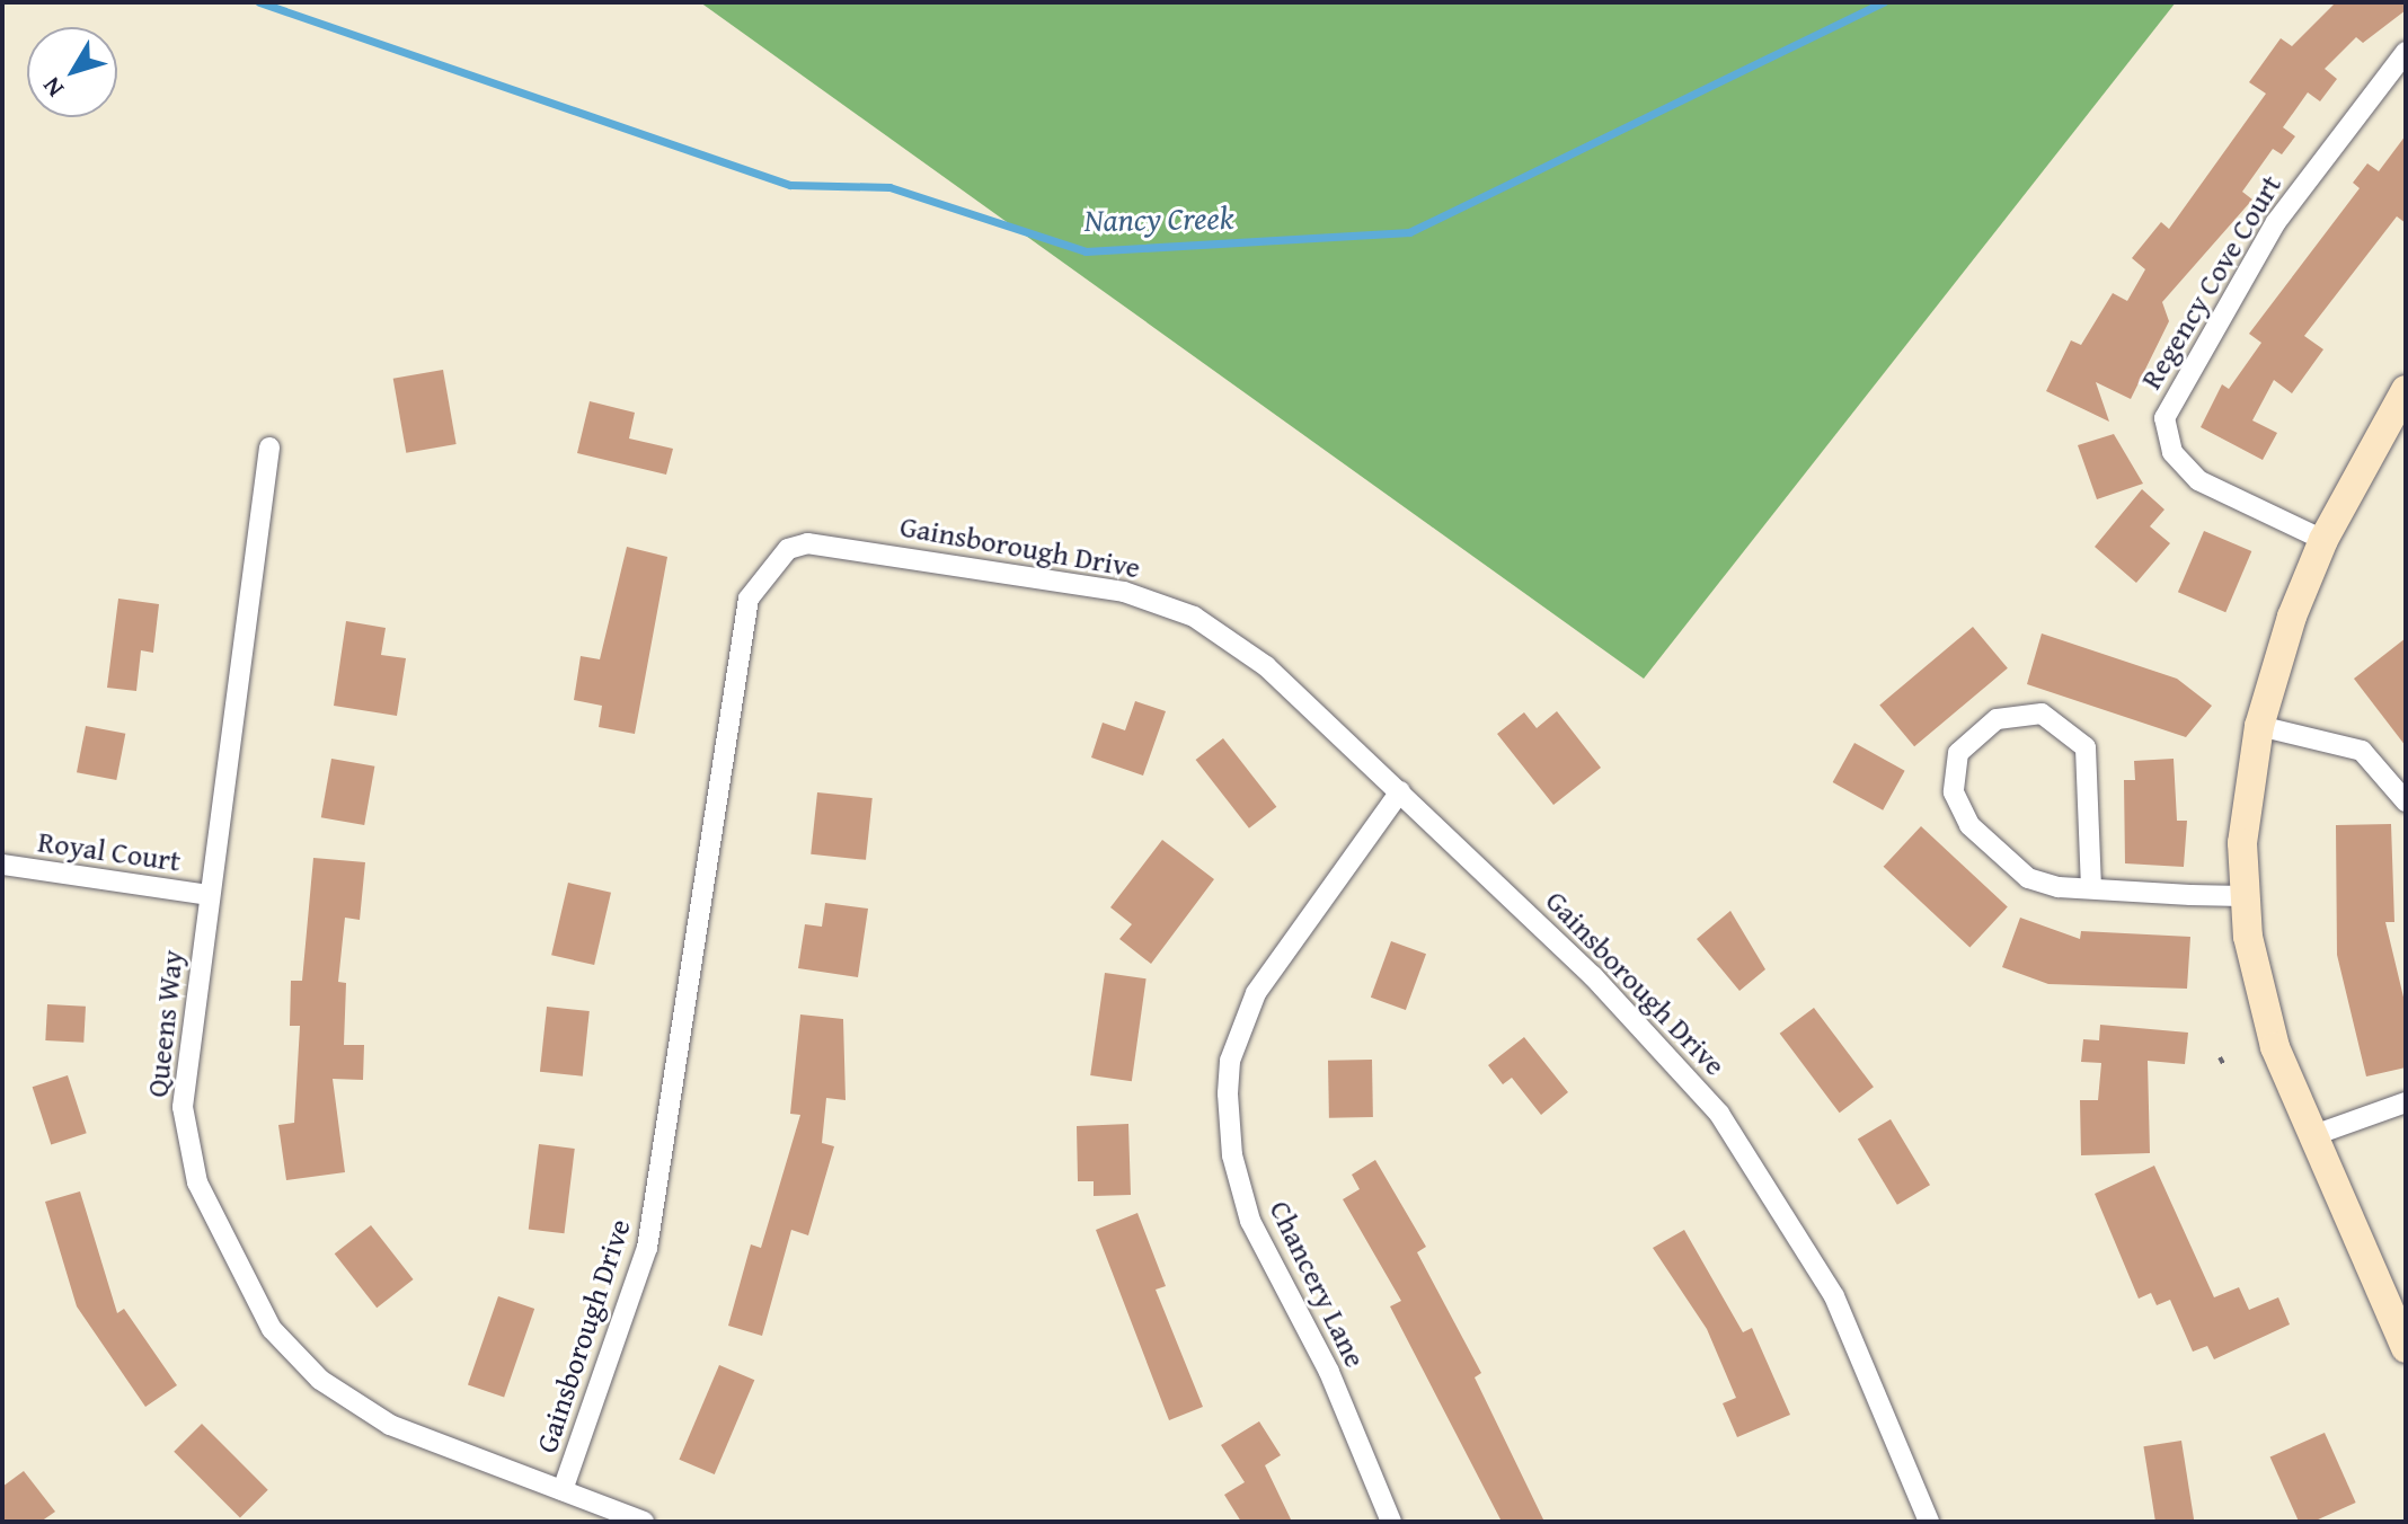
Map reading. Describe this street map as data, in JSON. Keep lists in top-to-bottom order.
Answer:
{
  "streets": {
    "street": [
      "Regency Cove Court",
      "Gainsborough Drive",
      "Royal Court",
      "Queens Way",
      "Chancery Lane"
    ]
  },
  "crossings": [
    ["Gainsborough Drive", "Queens Way"],
    ["Gainsborough Drive", "Chancery Lane"],
    ["Royal Court", "Queens Way"]
  ],
  "water": ["Nancy Creek"],
  "north": "bottom left"
}
